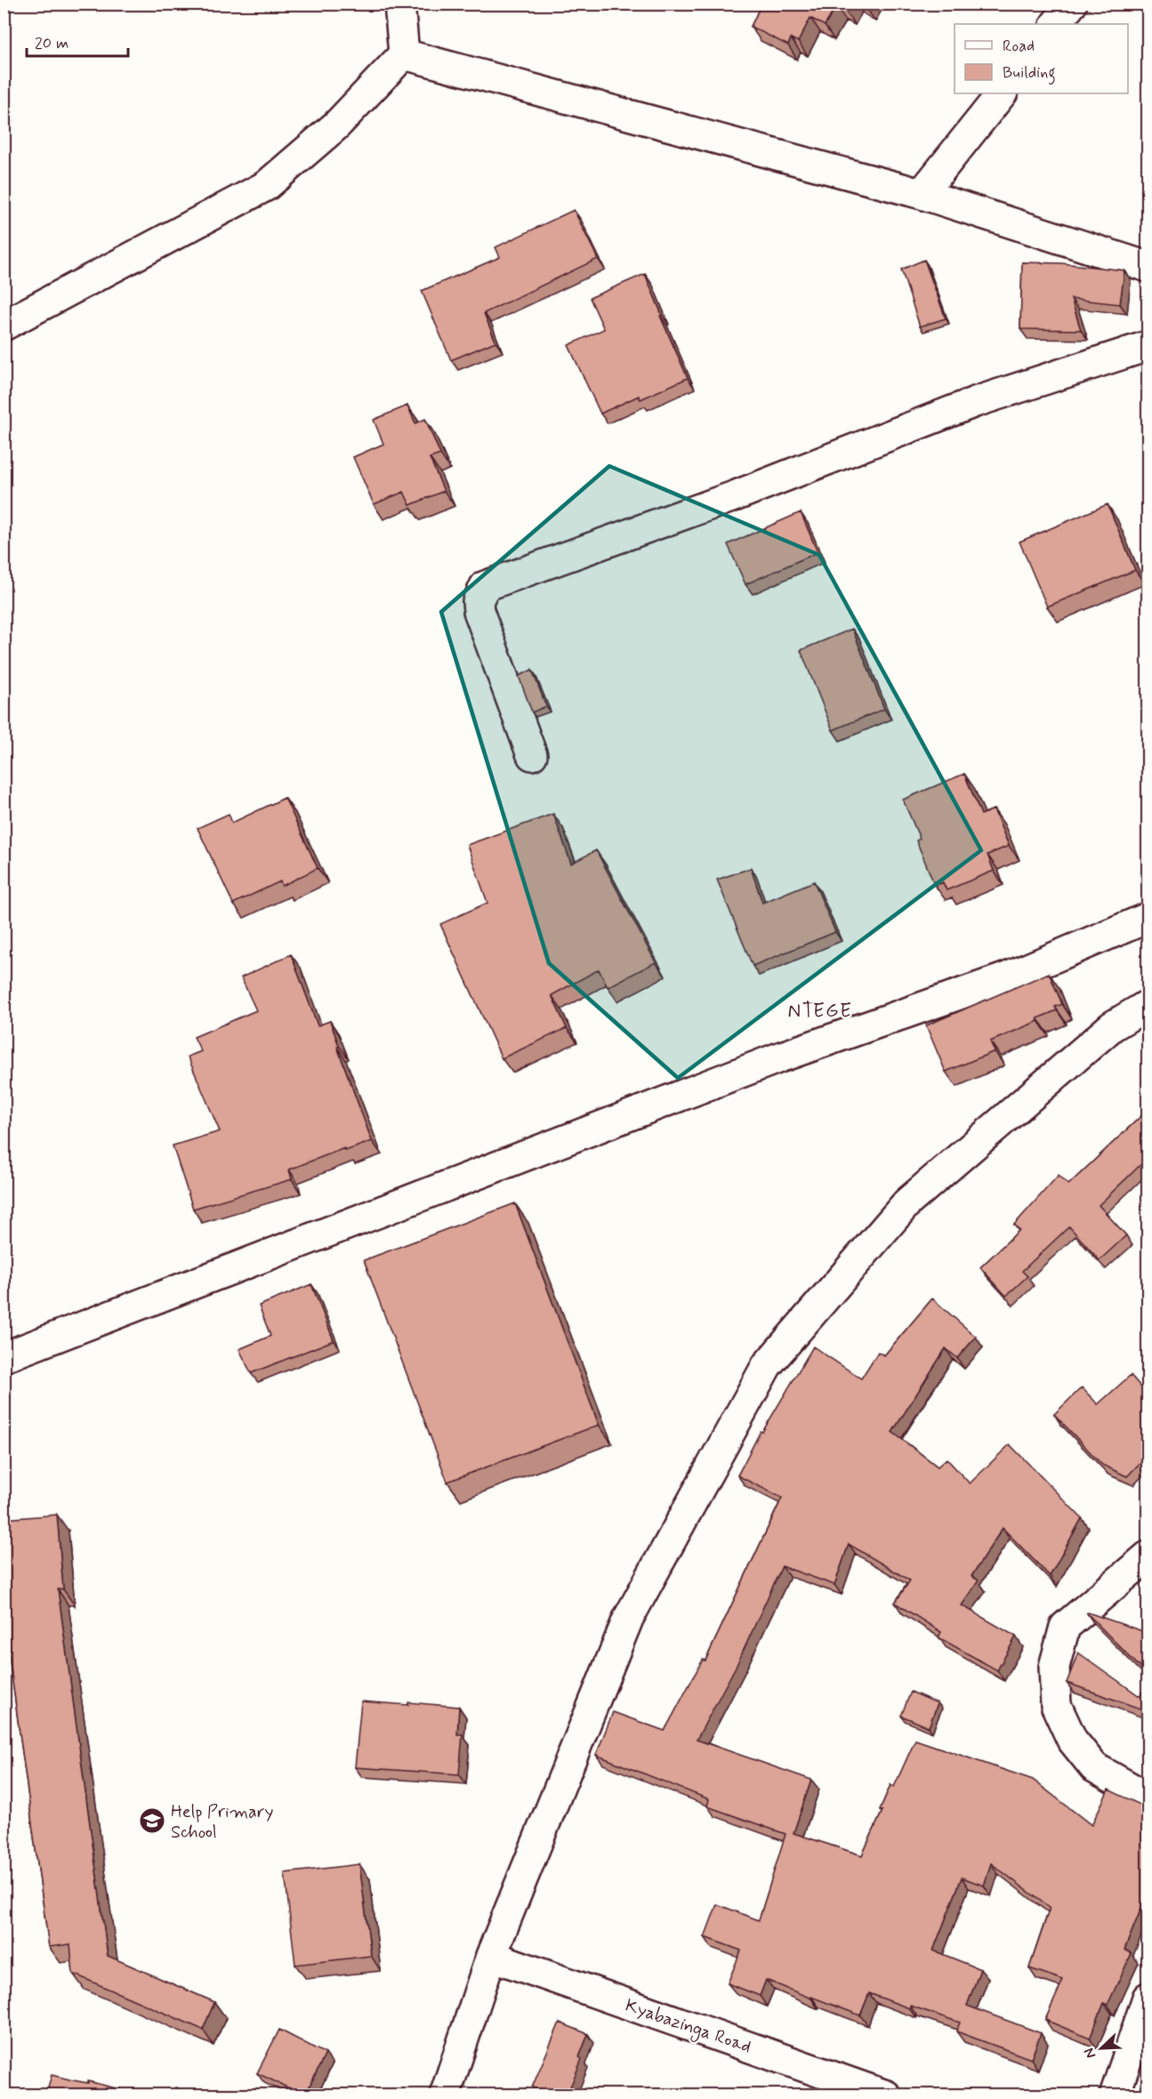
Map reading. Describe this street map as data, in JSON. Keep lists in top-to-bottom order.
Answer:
{
  "streets": {
    "street": ["Kyabazinga Road"]
  },
  "districts": ["NTEGE"],
  "places": {
    "school or university": ["Help Primary School"]
  },
  "legend": ["Road", "Building"],
  "scale_bar": "20 m",
  "north": "bottom left"
}
